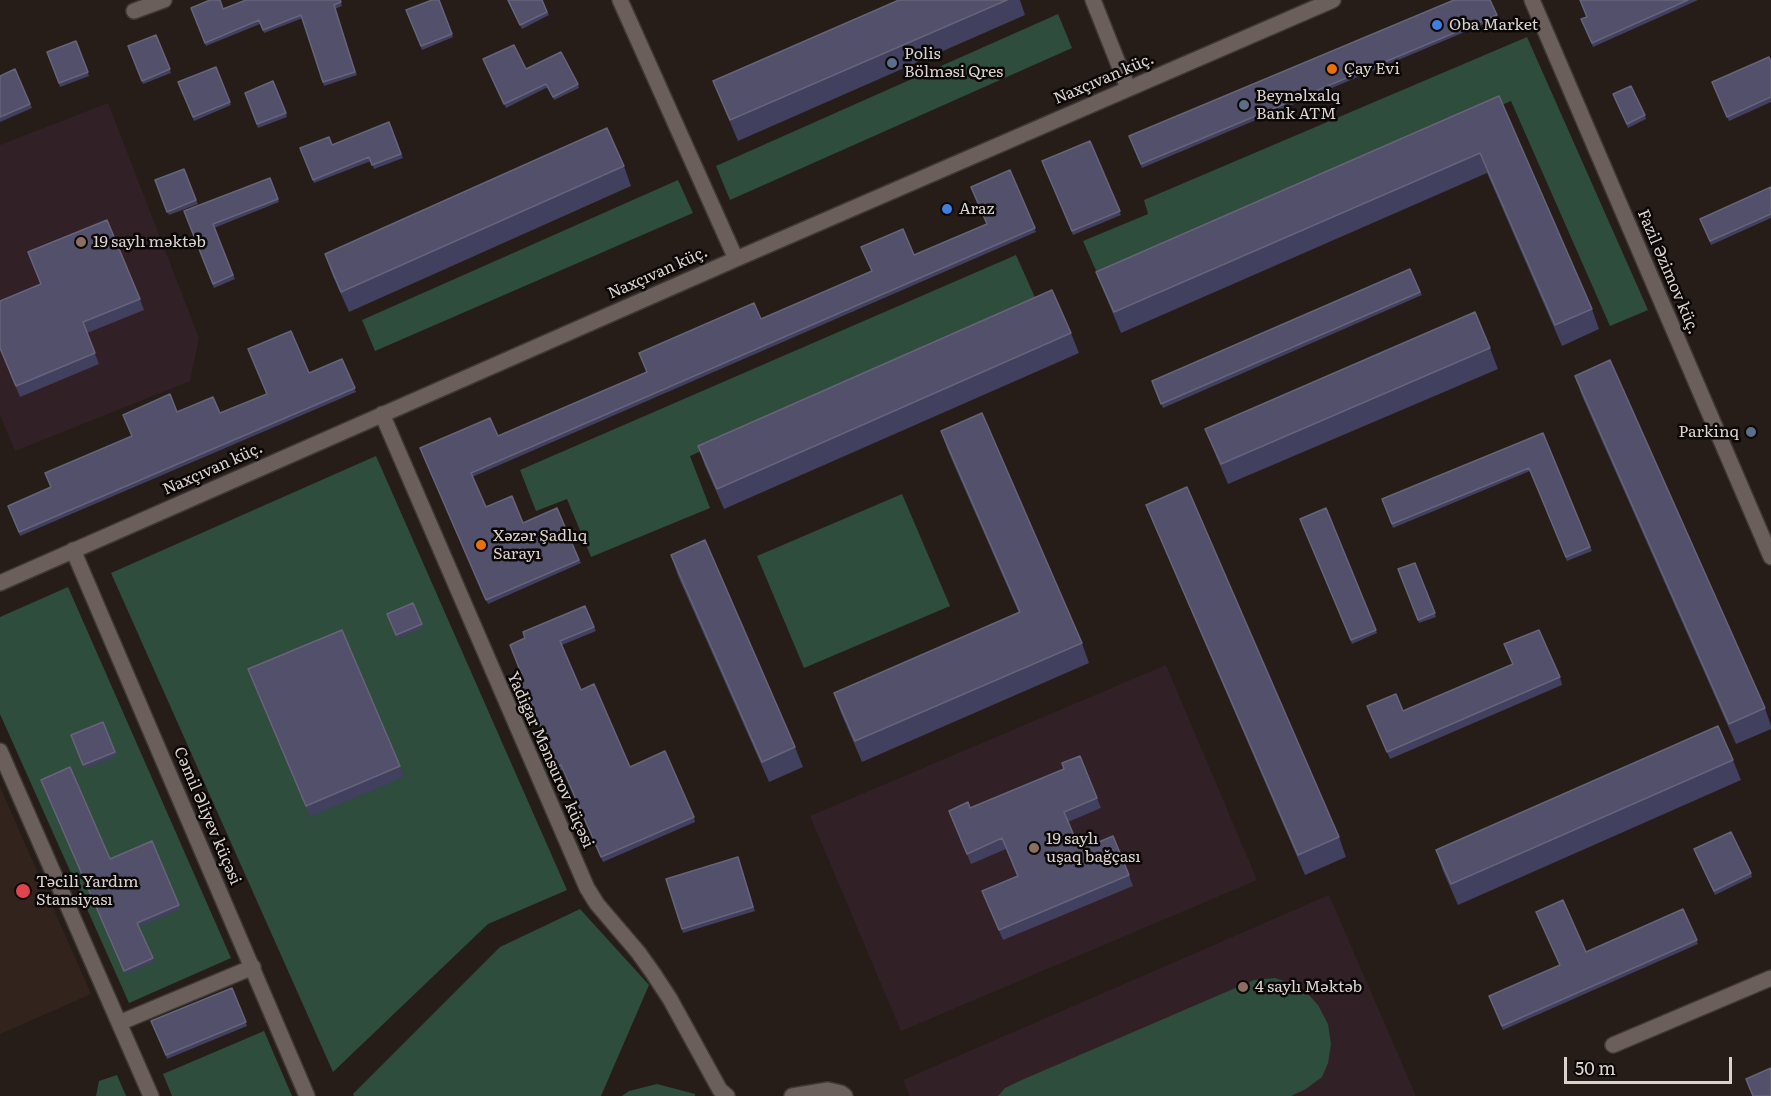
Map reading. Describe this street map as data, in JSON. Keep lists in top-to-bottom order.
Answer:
{
  "streets": {
    "street": [
      "Naxçıvan küç.",
      "Fazil Əzimov küç.",
      "Yadigar Mənsurov küçəsi",
      "Cəmil Əliyev küçəsi"
    ]
  },
  "crossings": [
    ["Naxçıvan küç.", "Yadigar Mənsurov küçəsi"],
    ["Naxçıvan küç.", "Cəmil Əliyev küçəsi"]
  ],
  "places": [
    "Oba Market",
    "Polis Bölməsi Qres",
    "Çay Evi",
    "Beynəlxalq Bank ATM",
    "Araz",
    "19 saylı məktəb",
    "Parkinq",
    "Xəzər Şadlıq Sarayı",
    "19 saylı uşaq bağçası",
    "Təcili Yardım Stansiyası",
    "4 saylı Məktəb"
  ],
  "scale_bar": "50 m"
}
